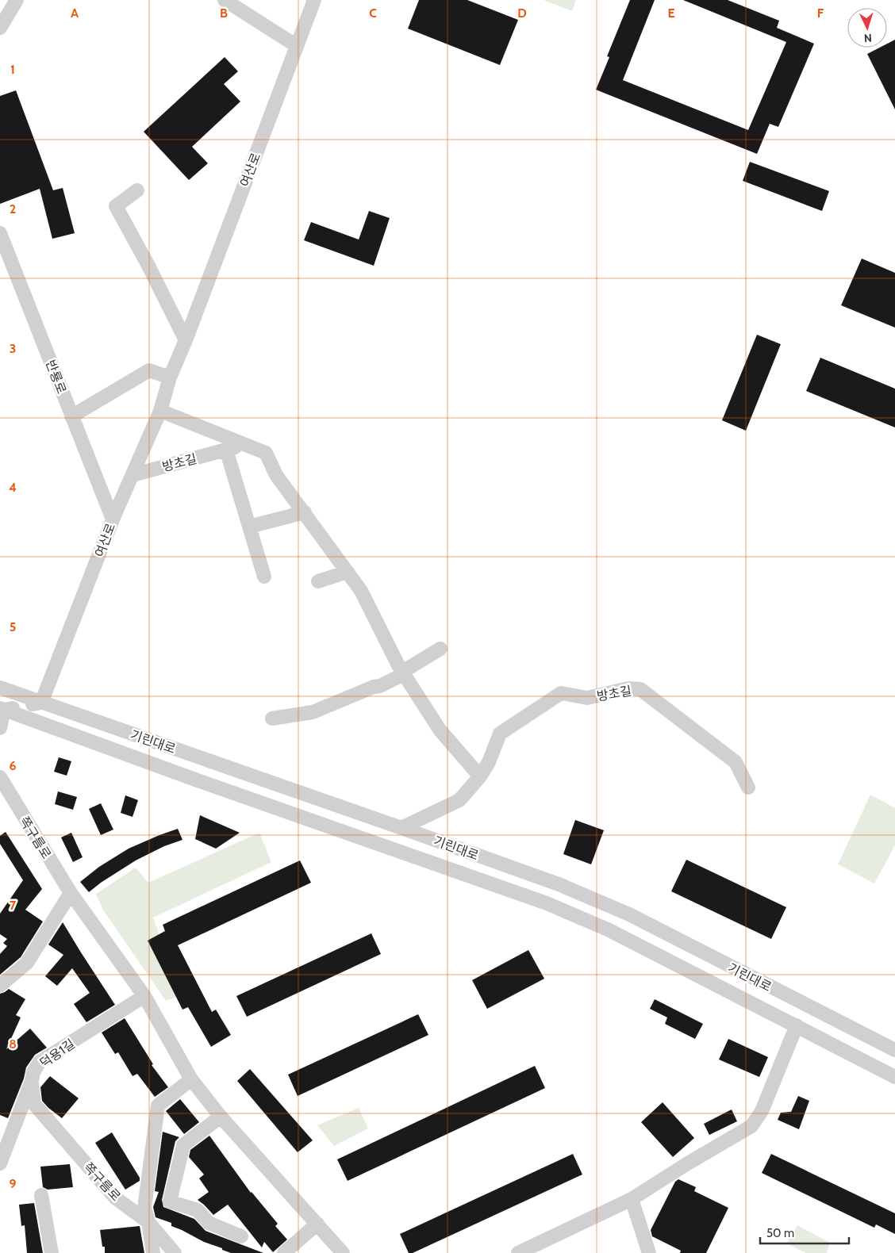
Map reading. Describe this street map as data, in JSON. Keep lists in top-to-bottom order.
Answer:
{
  "streets": {
    "street": [
      "여산로",
      "반룡로",
      "방초길",
      "기린대로",
      "쪽구름로",
      "덕용1길"
    ]
  },
  "crossings": [
    ["여산로", "반룡로"],
    ["여산로", "방초길"],
    ["여산로", "기린대로"],
    ["방초길", "기린대로"],
    ["쪽구름로", "덕용1길"]
  ],
  "scale_bar": "50 m",
  "north": "bottom",
  "grid": {
    "columns": [
      "A",
      "B",
      "C",
      "D",
      "E",
      "F"
    ],
    "rows": [
      "1",
      "2",
      "3",
      "4",
      "5",
      "6",
      "7",
      "8",
      "9"
    ]
  }
}
